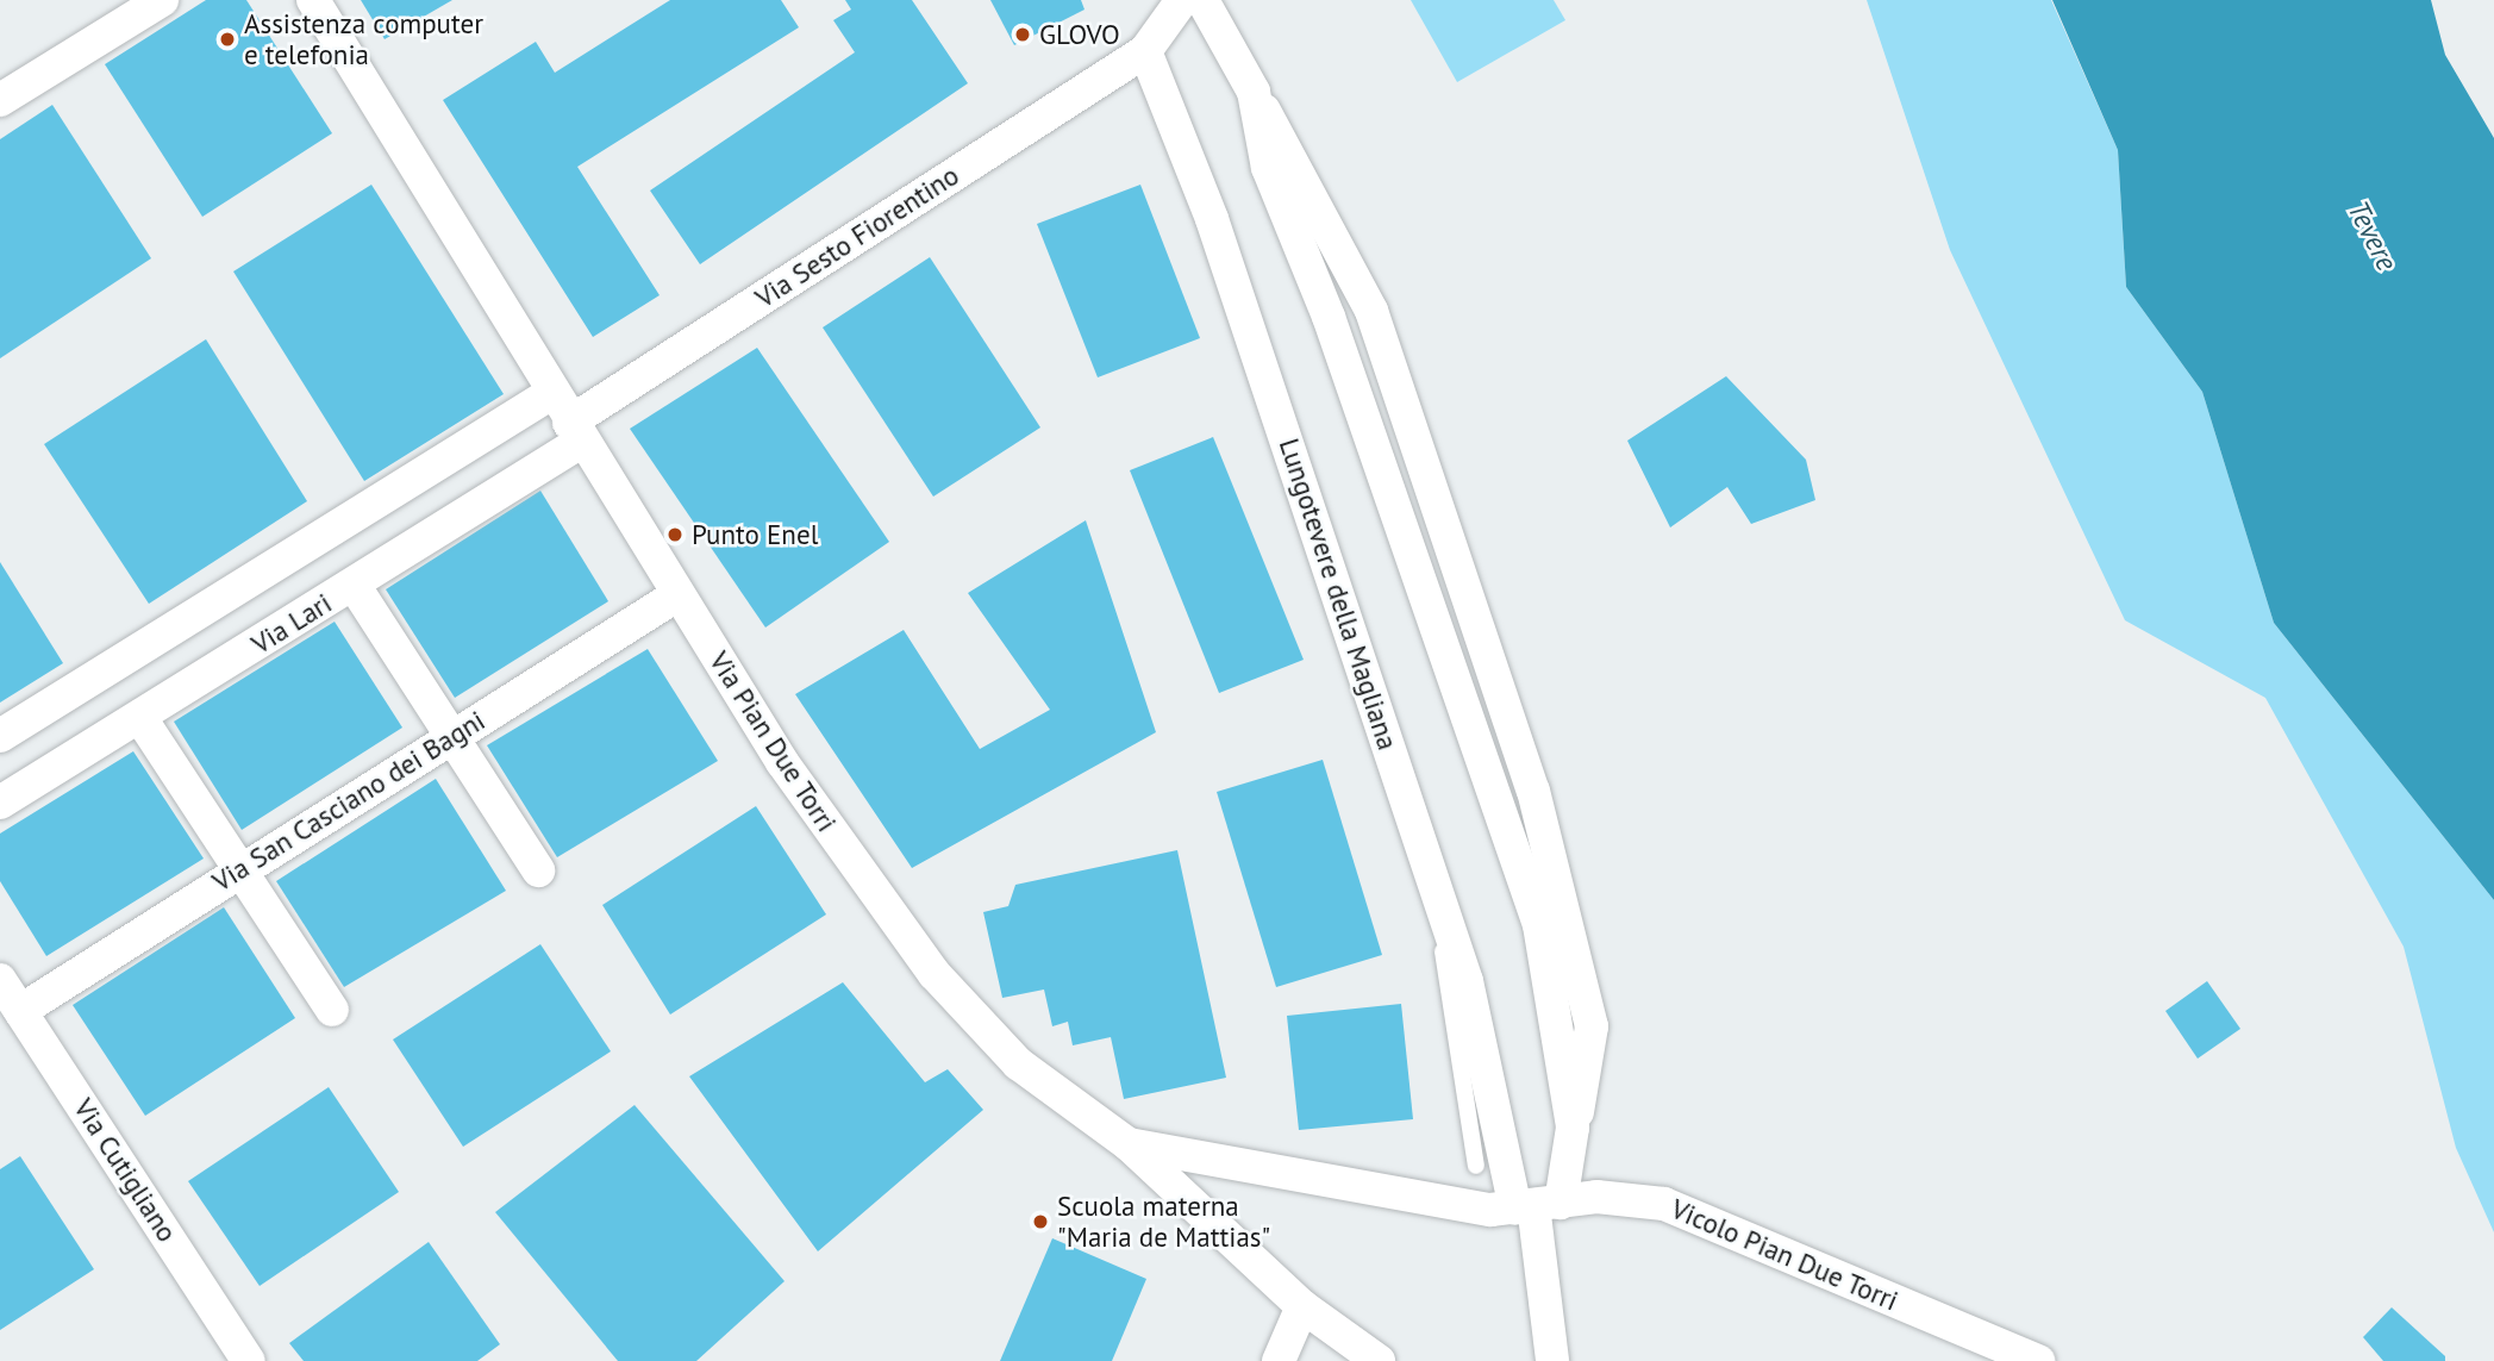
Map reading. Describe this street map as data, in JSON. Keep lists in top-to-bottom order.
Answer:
{
  "streets": {
    "street": [
      "Via Sesto Fiorentino",
      "Lungotevere della Magliana",
      "Via Lari",
      "Via Pian Due Torri",
      "Via San Casciano dei Bagni",
      "Via Cutigliano",
      "Vicolo Pian Due Torri"
    ]
  },
  "crossings": [
    ["Via Sesto Fiorentino", "Lungotevere della Magliana"],
    ["Via Sesto Fiorentino", "Via Lari"],
    ["Via Sesto Fiorentino", "Via Pian Due Torri"],
    ["Lungotevere della Magliana", "Vicolo Pian Due Torri"],
    ["Via Lari", "Via Pian Due Torri"],
    ["Via Pian Due Torri", "Via San Casciano dei Bagni"],
    ["Via Pian Due Torri", "Vicolo Pian Due Torri"],
    ["Via San Casciano dei Bagni", "Via Cutigliano"]
  ],
  "water": ["Tevere"],
  "places": [
    "GLOVO",
    "Assistenza computer e telefonia",
    "Punto Enel",
    "Scuola materna \"Maria de Mattias\""
  ]
}
